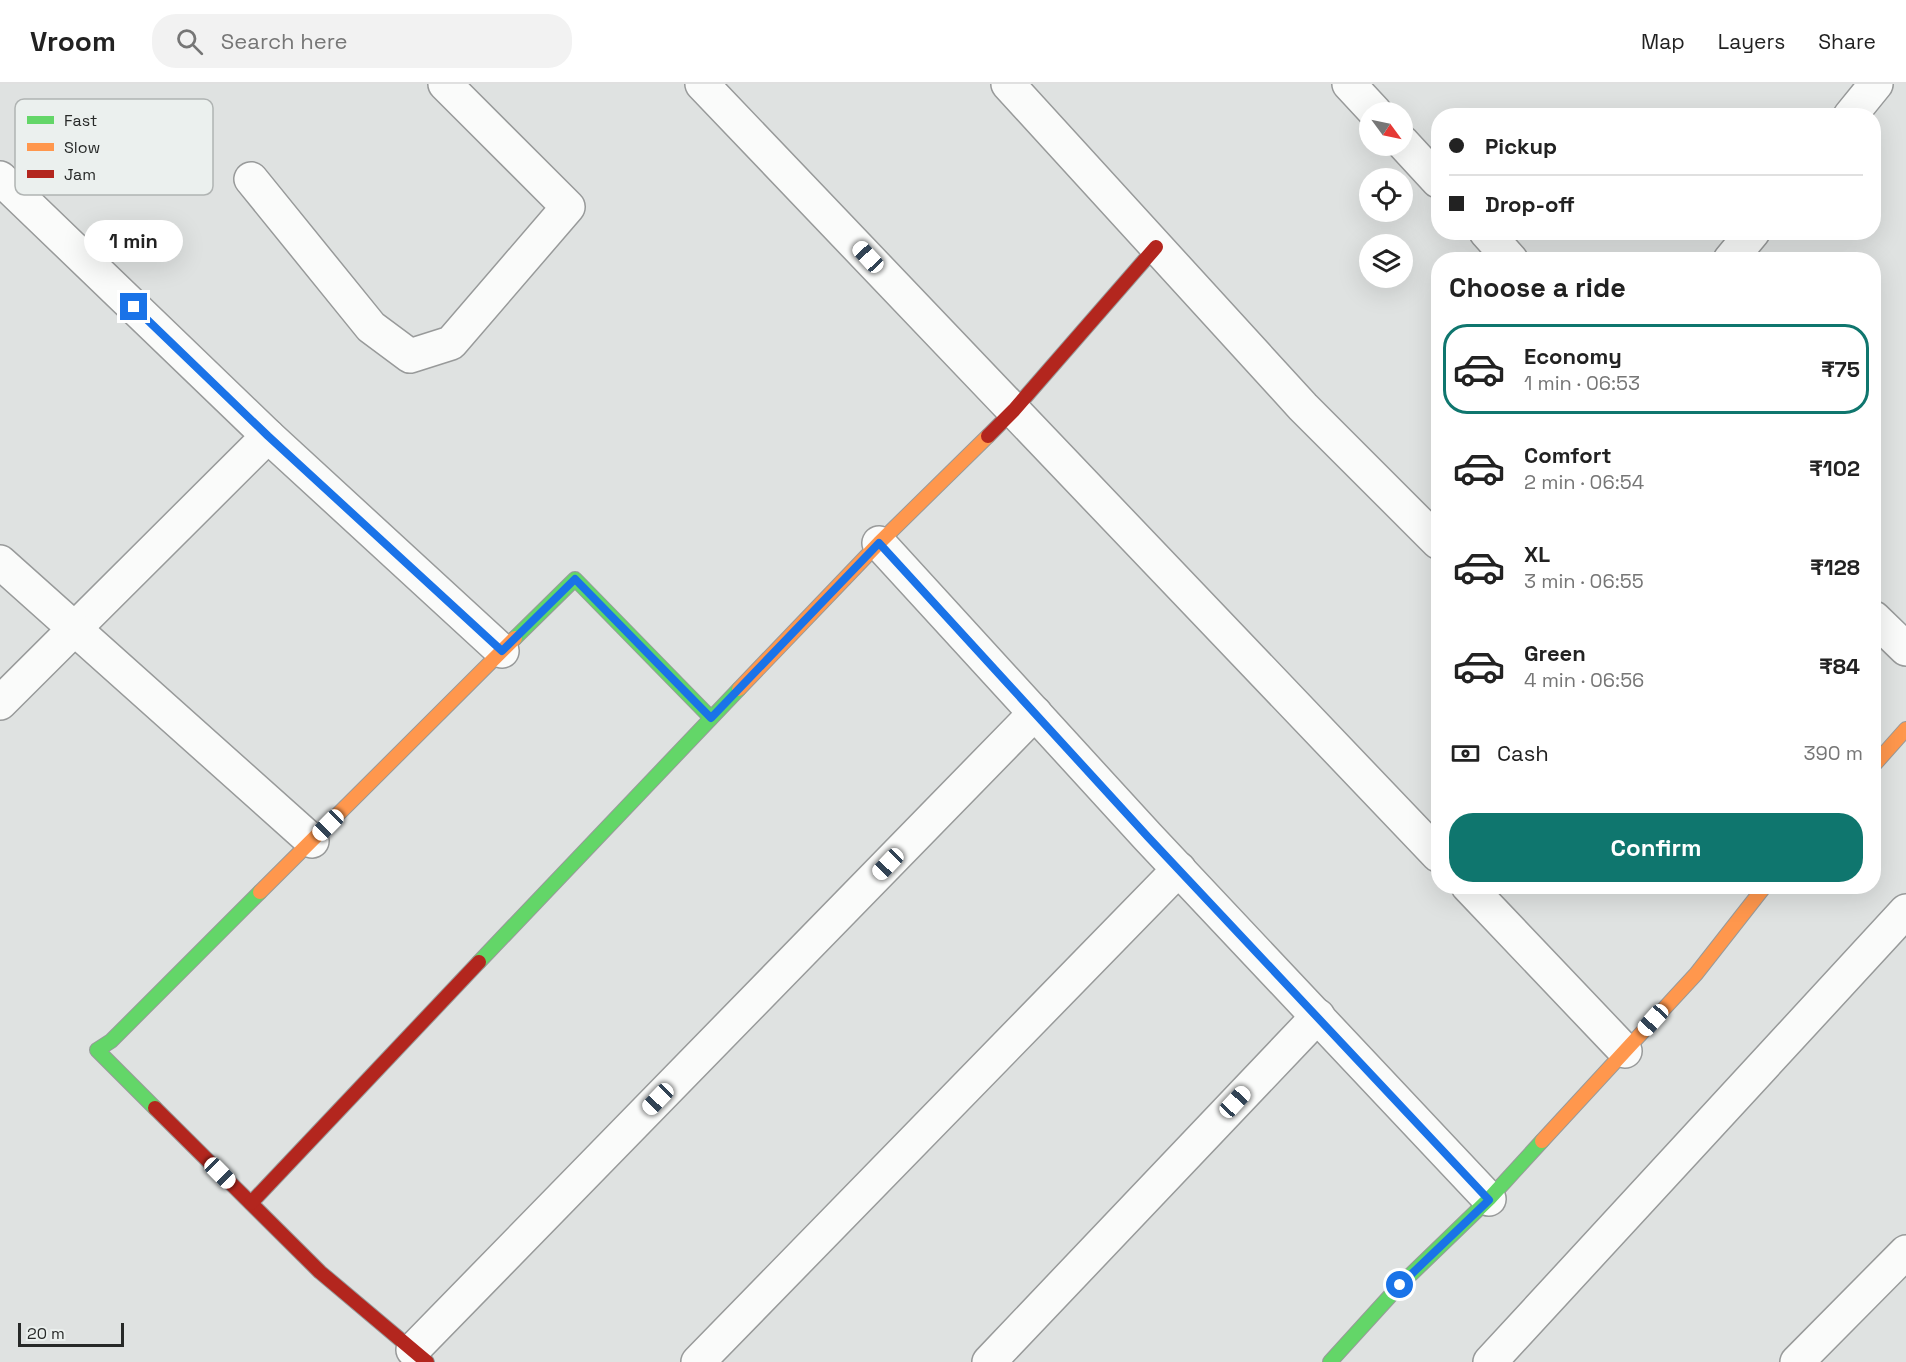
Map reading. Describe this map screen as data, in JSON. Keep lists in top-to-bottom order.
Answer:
{
  "legend": ["Fast", "Slow", "Jam"],
  "scale_bar": "20 m",
  "north": "bottom right",
  "page": {
    "header": "Vroom",
    "search": "Search here",
    "nav": ["Map", "Layers", "Share"],
    "banner": ["Pickup", "Drop-off"],
    "bubble": "1 min",
    "heading": "Choose a ride",
    "list": [
      {
        "name": "Economy",
        "note": "1 min · 06:53",
        "value": "₹75"
      },
      {
        "name": "Comfort",
        "note": "2 min · 06:54",
        "value": "₹102"
      },
      {
        "name": "XL",
        "note": "3 min · 06:55",
        "value": "₹128"
      },
      {
        "name": "Green",
        "note": "4 min · 06:56",
        "value": "₹84"
      }
    ],
    "pay": ["Cash", "390 m"],
    "buttons": "Confirm",
    "scale": "20 m"
  }
}
